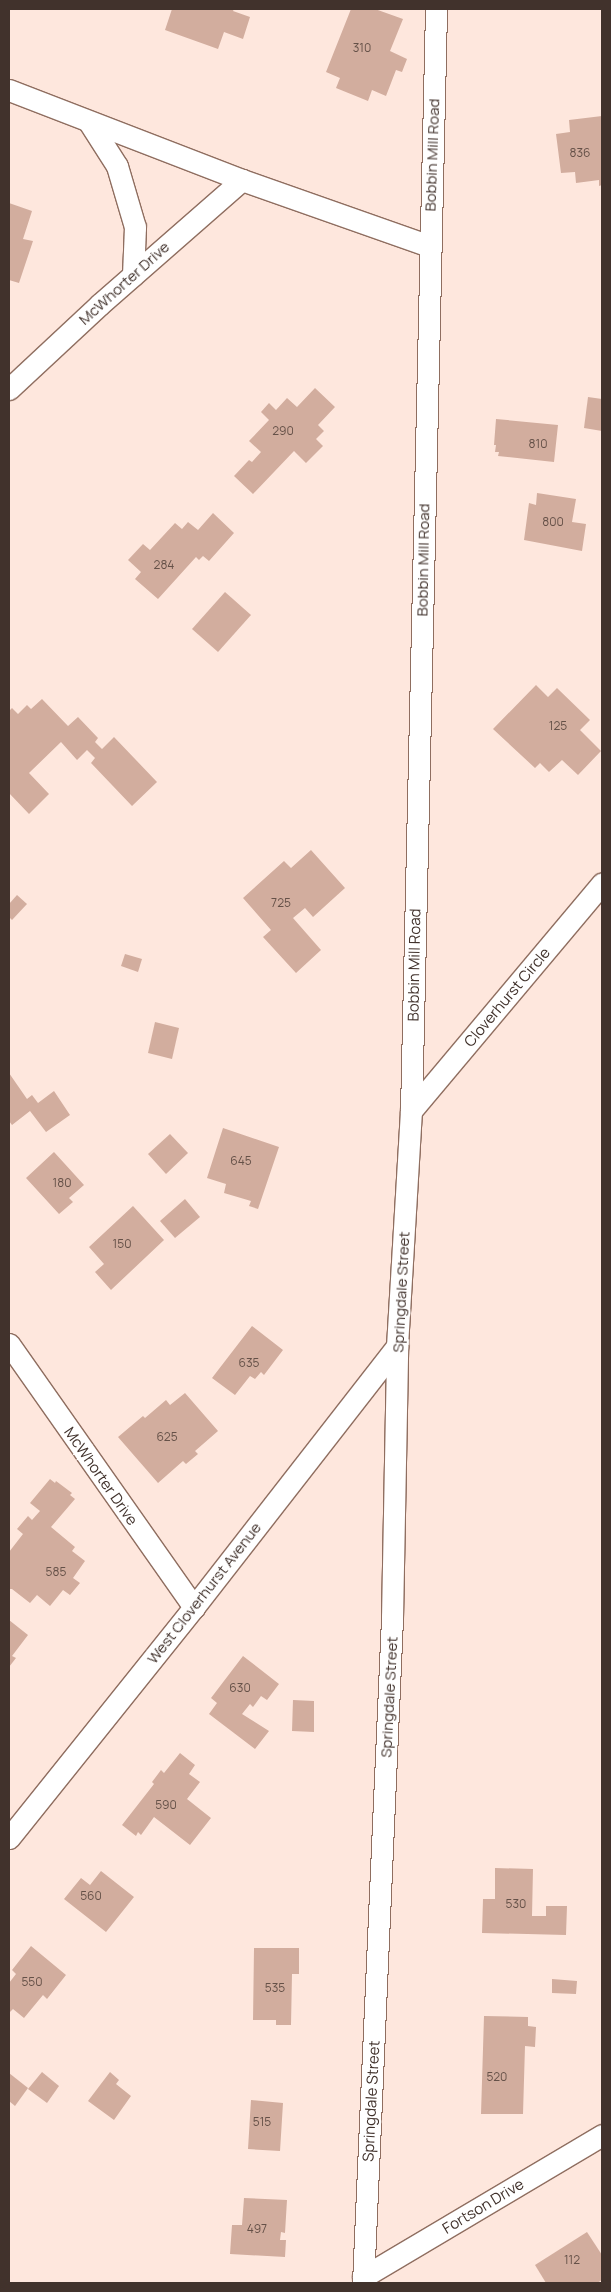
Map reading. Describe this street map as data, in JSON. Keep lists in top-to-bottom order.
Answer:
{
  "streets": {
    "street": [
      "Bobbin Mill Road",
      "McWhorter Drive",
      "Cloverhurst Circle",
      "Springdale Street",
      "West Cloverhurst Avenue",
      "Fortson Drive"
    ]
  },
  "crossings": [
    ["Bobbin Mill Road", "Cloverhurst Circle"],
    ["Bobbin Mill Road", "Springdale Street"],
    ["McWhorter Drive", "West Cloverhurst Avenue"],
    ["Cloverhurst Circle", "Springdale Street"],
    ["Springdale Street", "West Cloverhurst Avenue"],
    ["Springdale Street", "Fortson Drive"]
  ],
  "house_numbers": [
    "310",
    "836",
    "290",
    "810",
    "800",
    "284",
    "125",
    "725",
    "645",
    "180",
    "150",
    "635",
    "625",
    "585",
    "630",
    "590",
    "560",
    "530",
    "550",
    "535",
    "520",
    "515",
    "497",
    "112"
  ]
}
